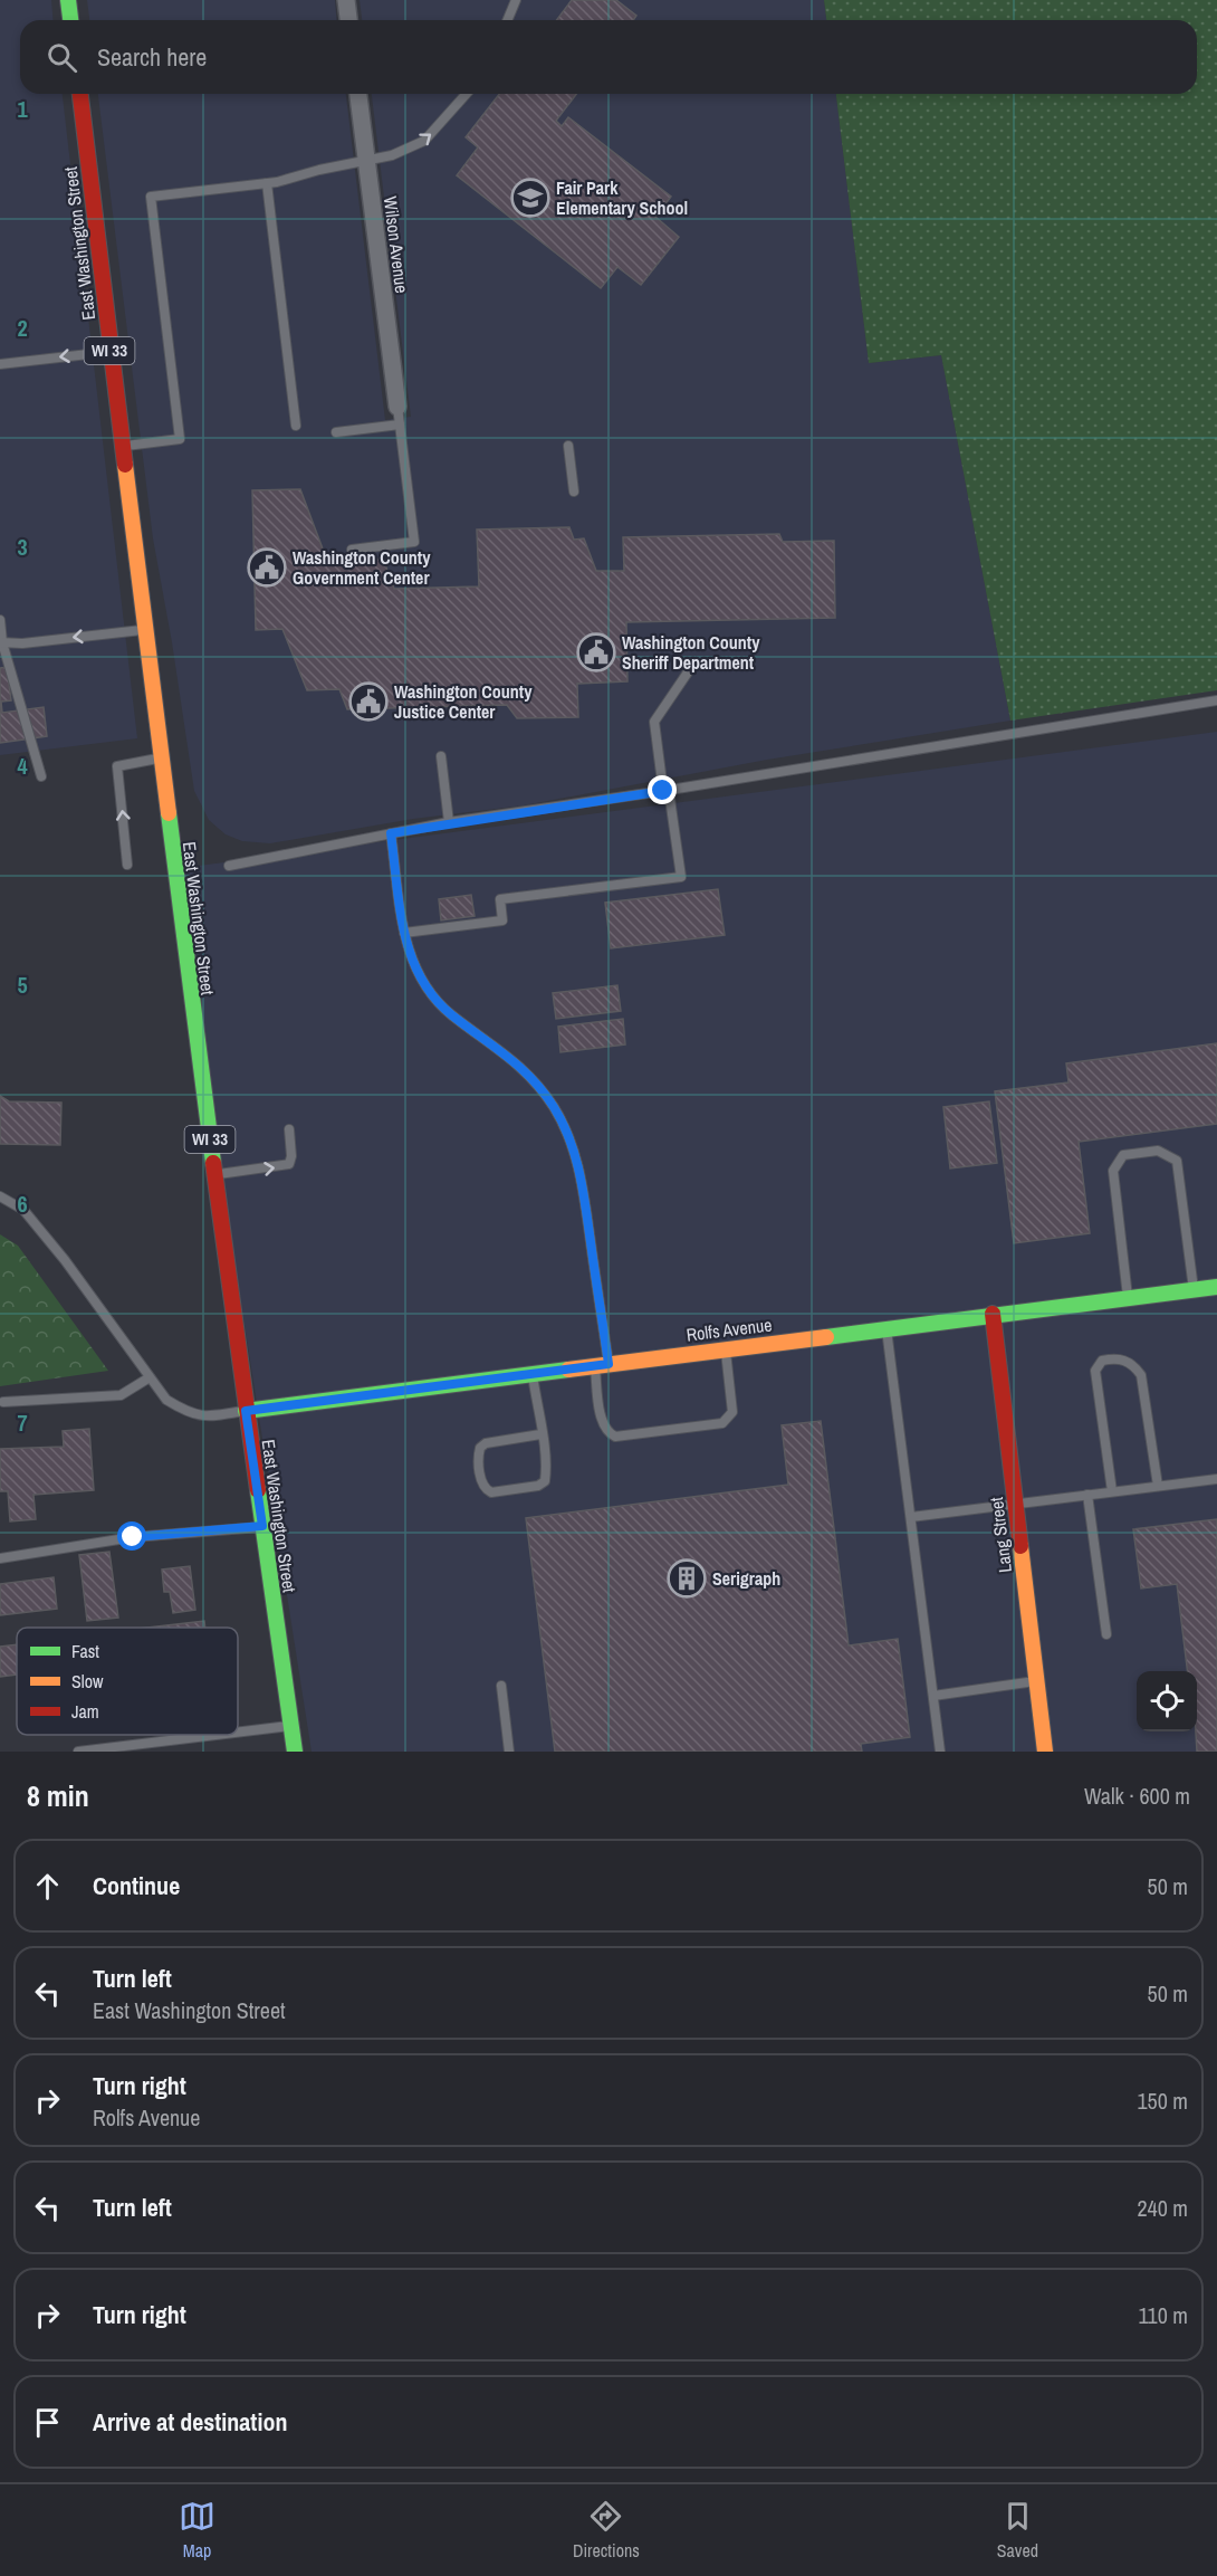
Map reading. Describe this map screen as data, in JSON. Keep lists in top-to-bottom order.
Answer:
{
  "streets": {
    "main road": [
      "East Washington Street",
      "WI 33",
      "Rolfs Avenue",
      "Lang Street"
    ],
    "street": ["Wilson Avenue"]
  },
  "crossings": [
    ["East Washington Street", "Rolfs Avenue"],
    ["Rolfs Avenue", "Lang Street"]
  ],
  "places": {
    "school or university": ["Fair Park Elementary School"],
    "public building": ["Washington County Government Center", "Washington County Sheriff Department", "Washington County Justice Center"],
    "building": ["Serigraph"]
  },
  "legend": ["Fast", "Slow", "Jam"],
  "page": {
    "search": "Search here",
    "heading": ["8 min", "Walk · 600 m"],
    "list": [
      ["Continue", "50 m"],
      ["Turn left", "East Washington Street", "50 m"],
      ["Turn right", "Rolfs Avenue", "150 m"],
      ["Turn left", "240 m"],
      ["Turn right", "110 m"],
      "Arrive at destination"
    ],
    "nav": ["Map", "Directions", "Saved"]
  },
  "grid": {
    "rows": [
      "1",
      "2",
      "3",
      "4",
      "5",
      "6",
      "7"
    ]
  }
}
